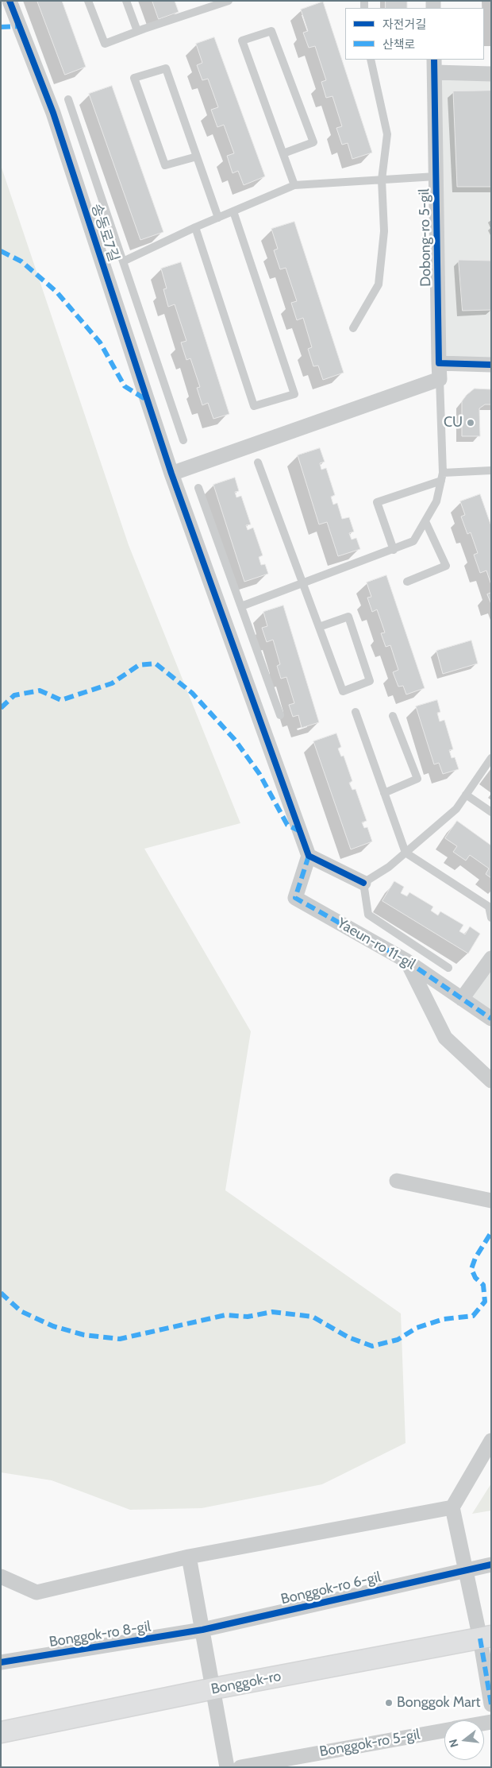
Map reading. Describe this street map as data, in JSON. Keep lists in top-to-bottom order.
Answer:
{
  "streets": {
    "street": [
      "송동로7길",
      "Dobong-ro 5-gil",
      "Yaeun-ro 11-gil",
      "Bonggok-ro 6-gil",
      "Bonggok-ro 8-gil",
      "Bonggok-ro",
      "Bonggok-ro 5-gil"
    ]
  },
  "crossings": [
    ["송동로7길", "Yaeun-ro 11-gil"],
    ["Bonggok-ro 6-gil", "Bonggok-ro 8-gil"]
  ],
  "places": ["CU", "Bonggok Mart"],
  "legend": ["자전거길", "산책로"],
  "north": "left"
}
